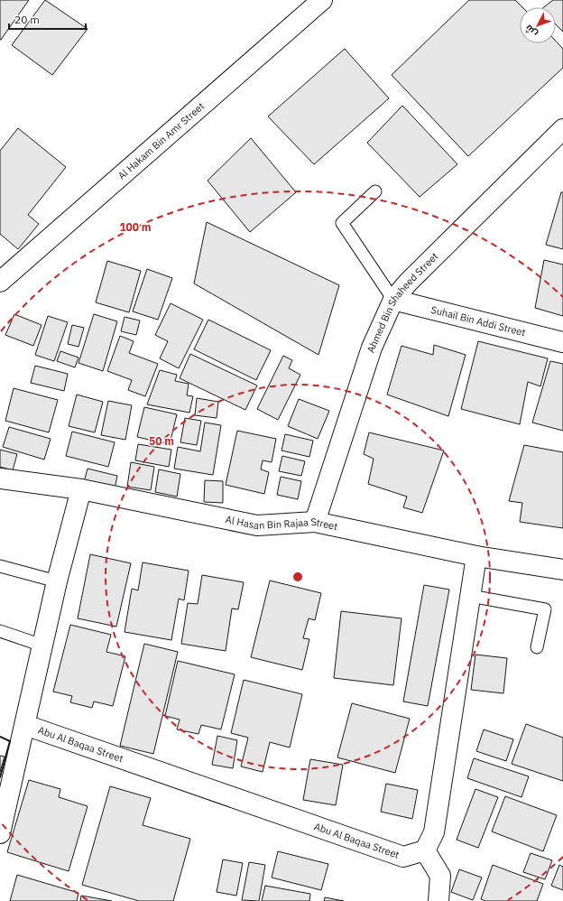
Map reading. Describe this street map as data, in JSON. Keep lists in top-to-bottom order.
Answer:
{
  "streets": {
    "street": [
      "Al Hakam Bin Amr Street",
      "Ahmed Bin Shaheed Street",
      "Suhail Bin Addi Street",
      "Al Hasan Bin Rajaa Street",
      "Abu Al Baqaa Street"
    ]
  },
  "crossings": [
    ["Ahmed Bin Shaheed Street", "Suhail Bin Addi Street"],
    ["Ahmed Bin Shaheed Street", "Al Hasan Bin Rajaa Street"],
    ["Al Hasan Bin Rajaa Street", "Abu Al Baqaa Street"]
  ],
  "scale_bar": "20 m",
  "north": "bottom left",
  "rings": ["100 m", "50 m"]
}
